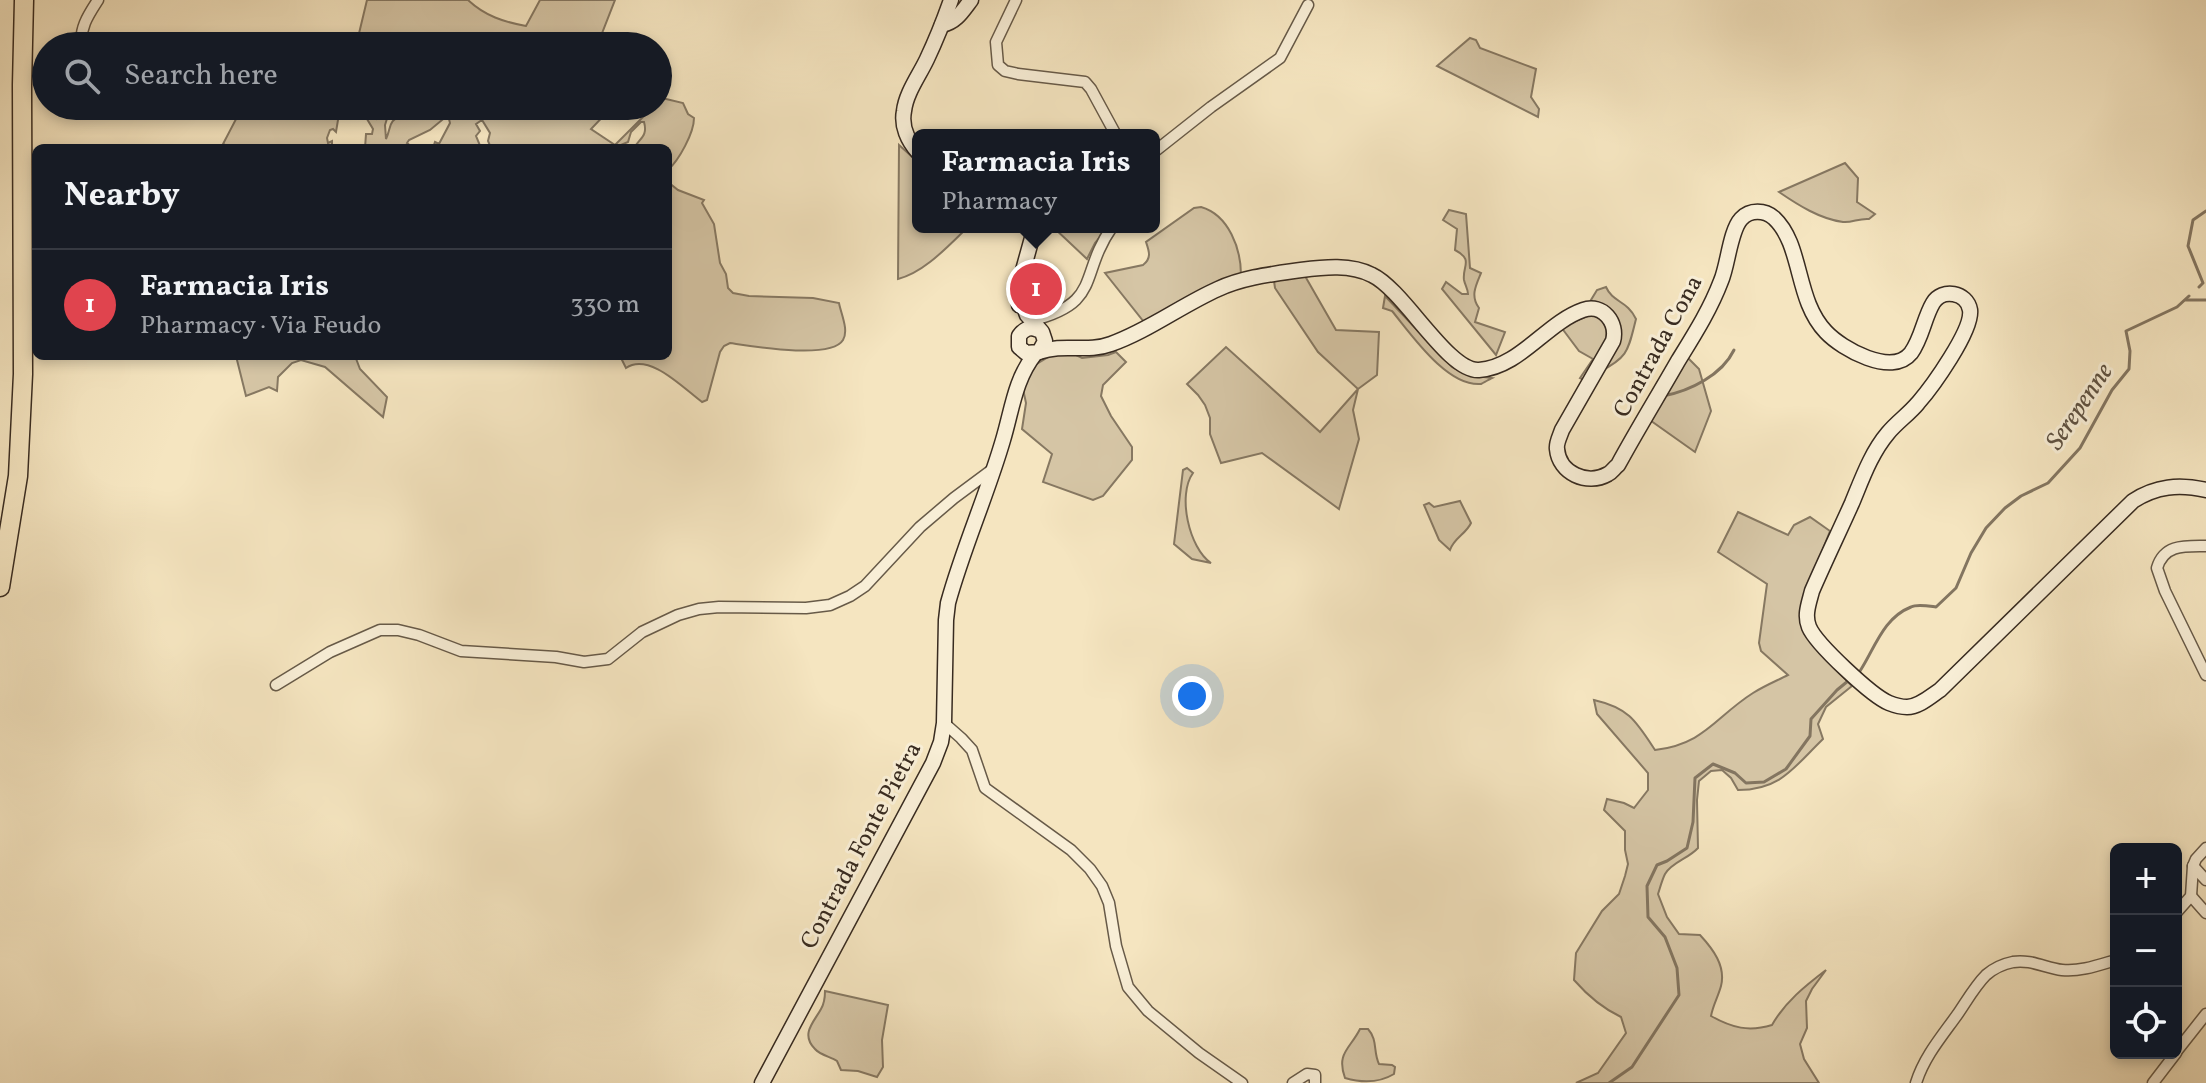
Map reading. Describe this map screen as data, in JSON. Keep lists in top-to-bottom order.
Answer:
{
  "streets": {
    "main road": ["Contrada Cona", "Contrada Fonte Pietra"]
  },
  "water": ["Serepenne"],
  "page": {
    "search": "Search here",
    "popup": ["Farmacia Iris", "Pharmacy"],
    "heading": "Nearby",
    "list": [
      {
        "mark": "1",
        "name": "Farmacia Iris",
        "note": "Pharmacy · Via Feudo",
        "value": "330 m"
      }
    ],
    "pins": "1",
    "map_buttons": ["+", "−"]
  }
}
